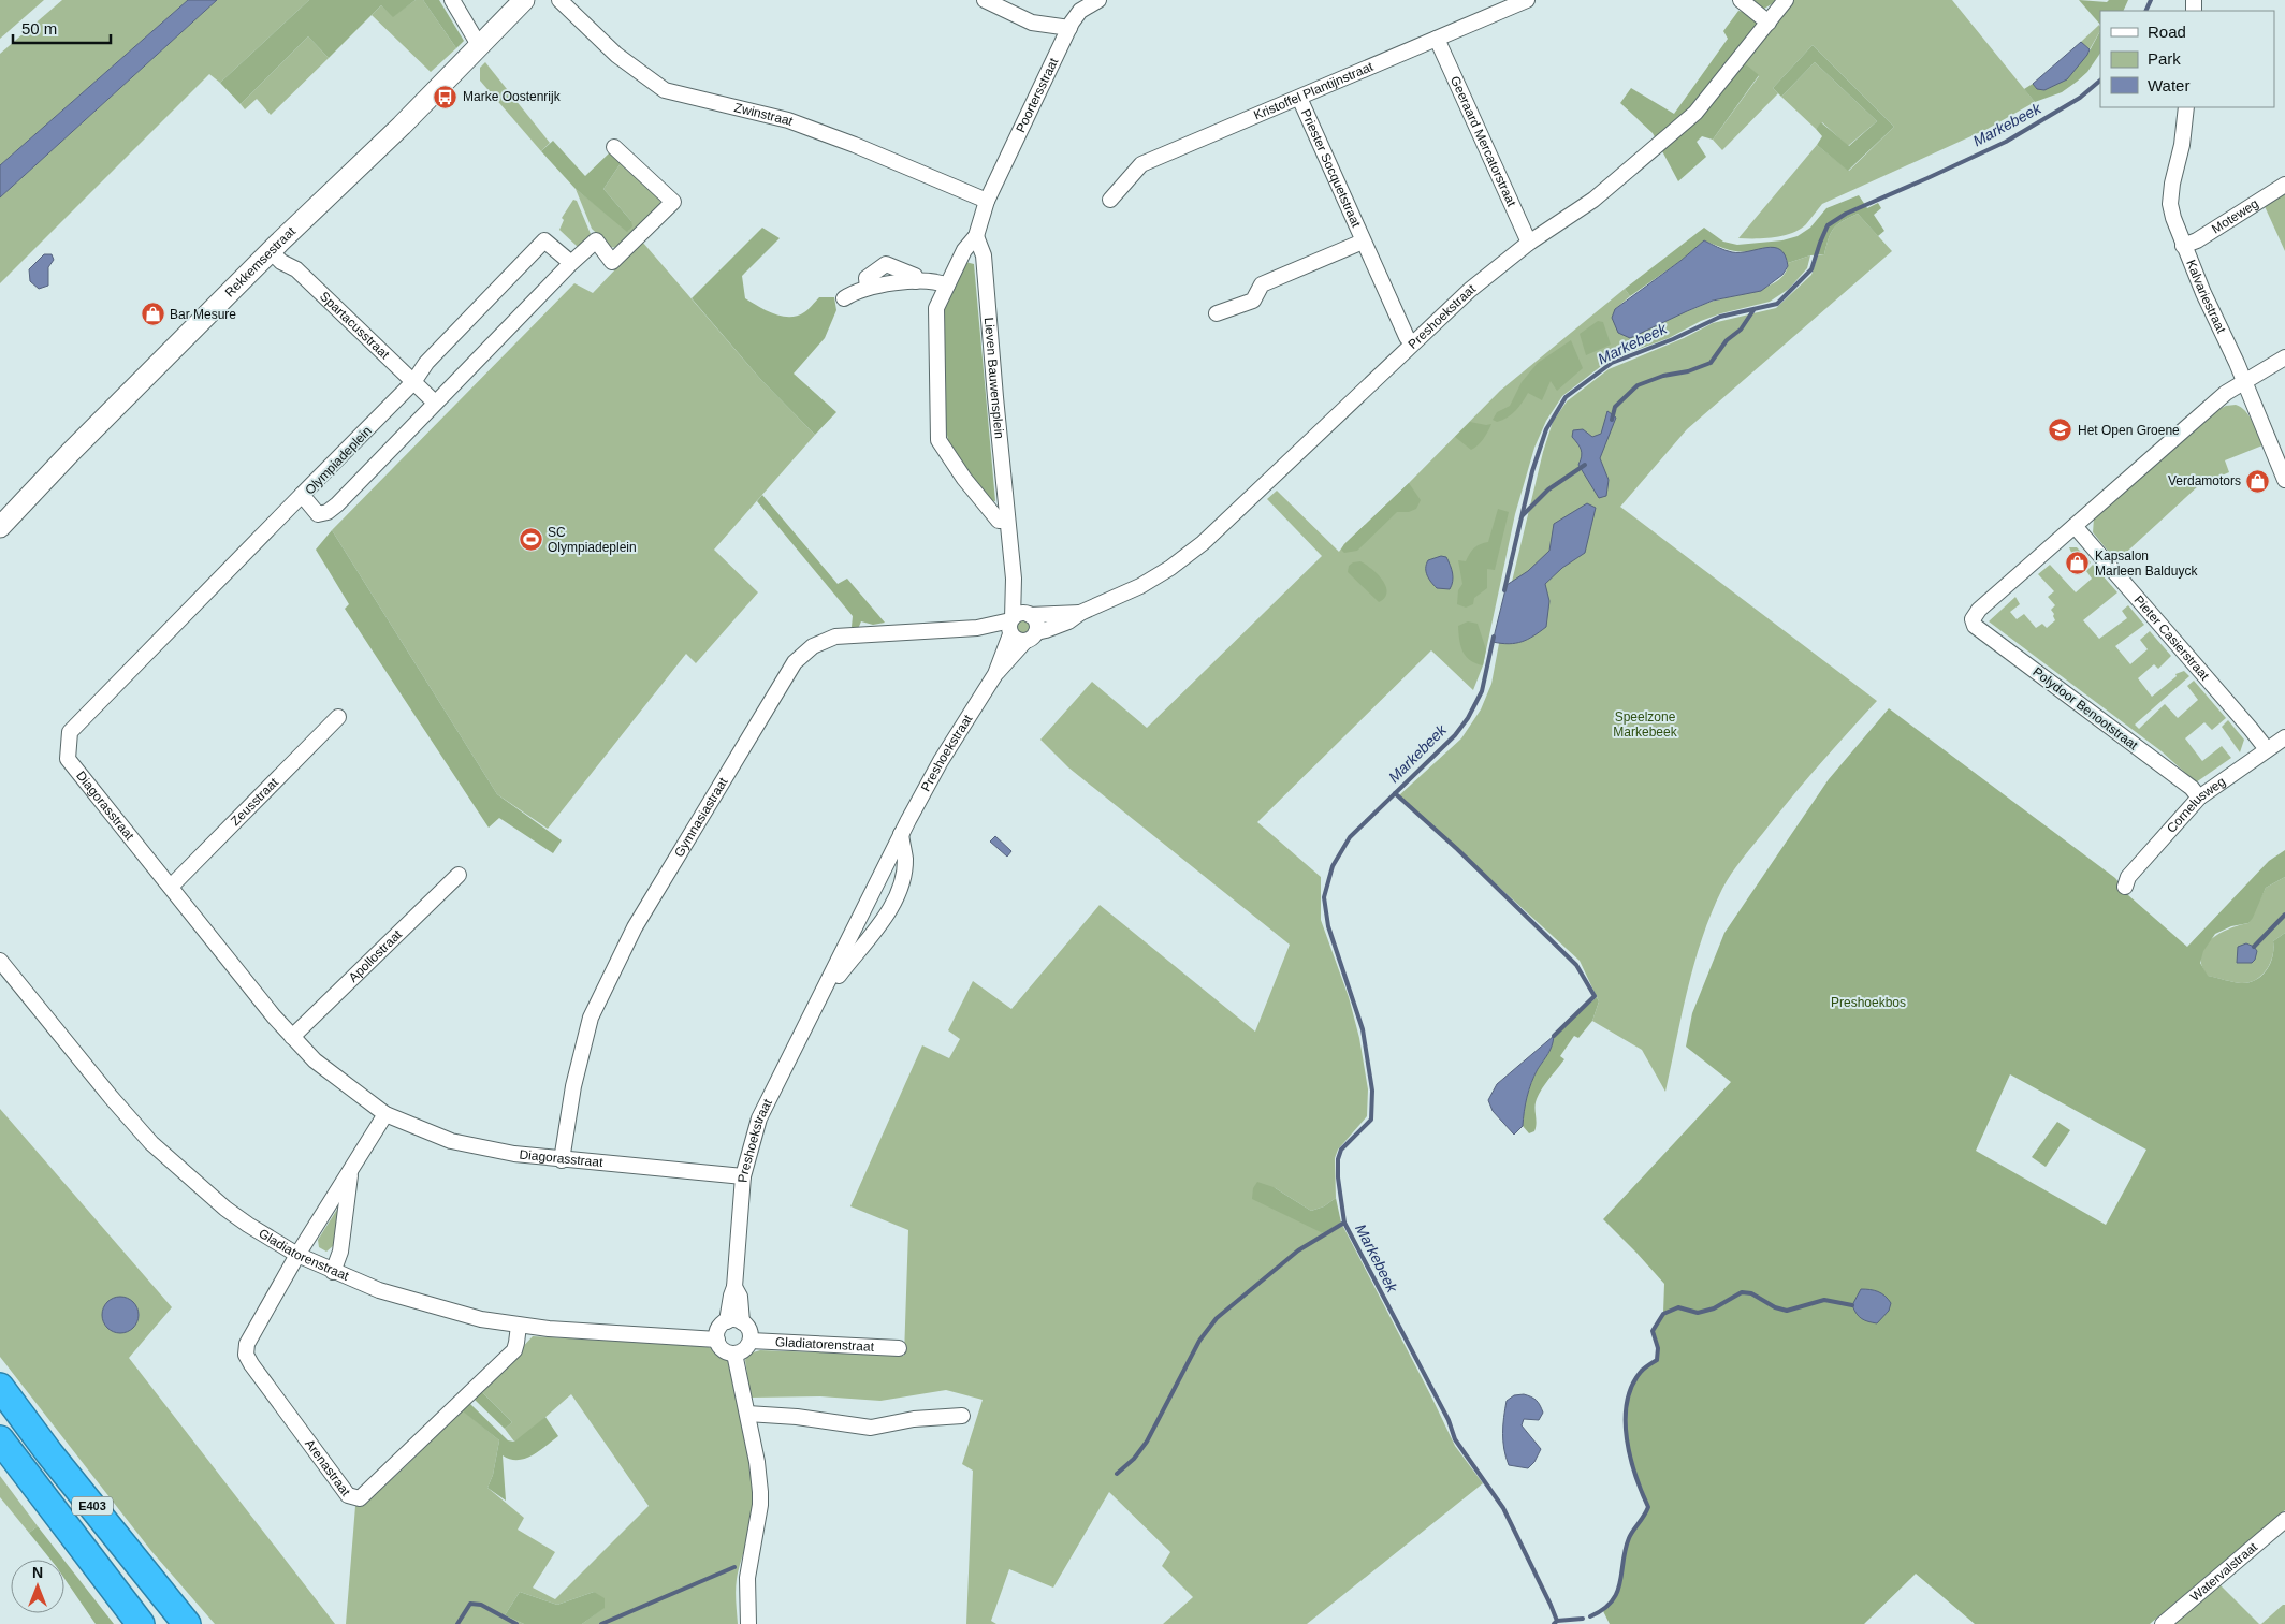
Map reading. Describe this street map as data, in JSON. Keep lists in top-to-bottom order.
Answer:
{
  "streets": {
    "highway": ["E403"],
    "street": [
      "Kristoffel Plantijnstraat",
      "Poortersstraat",
      "Zwinstraat",
      "Geeraard Mercatorstraat",
      "Priester Socquetstraat",
      "Moteweg",
      "Rekkemsestraat",
      "Kalvariestraat",
      "Preshoekstraat",
      "Spartacusstraat",
      "Lieven Bauwensplein",
      "Olympiadeplein",
      "Pieter Casierstraat",
      "Polydoor Benootstraat",
      "Zeusstraat",
      "Diagorasstraat",
      "Cornelusweg",
      "Gymnasiastraat",
      "Apollostraat",
      "Gladiatorenstraat",
      "Arenastraat",
      "Watervalstraat"
    ]
  },
  "crossings": [
    ["Kristoffel Plantijnstraat", "Geeraard Mercatorstraat"],
    ["Kristoffel Plantijnstraat", "Priester Socquetstraat"],
    ["Poortersstraat", "Zwinstraat"],
    ["Geeraard Mercatorstraat", "Preshoekstraat"],
    ["Priester Socquetstraat", "Preshoekstraat"],
    ["Moteweg", "Kalvariestraat"],
    ["Rekkemsestraat", "Spartacusstraat"],
    ["Preshoekstraat", "Lieven Bauwensplein"],
    ["Preshoekstraat", "Diagorasstraat"],
    ["Preshoekstraat", "Gymnasiastraat"],
    ["Preshoekstraat", "Gladiatorenstraat"],
    ["Spartacusstraat", "Olympiadeplein"],
    ["Lieven Bauwensplein", "Gymnasiastraat"],
    ["Olympiadeplein", "Diagorasstraat"],
    ["Pieter Casierstraat", "Polydoor Benootstraat"],
    ["Pieter Casierstraat", "Cornelusweg"],
    ["Polydoor Benootstraat", "Cornelusweg"],
    ["Zeusstraat", "Diagorasstraat"],
    ["Diagorasstraat", "Gymnasiastraat"],
    ["Diagorasstraat", "Apollostraat"],
    ["Gladiatorenstraat", "Arenastraat"]
  ],
  "water": ["Markebeek"],
  "parks": ["Speelzone Markebeek", "Preshoekbos"],
  "places": {
    "bus stop": ["Marke Oostenrijk"],
    "shop": ["Bar Mesure", "Verdamotors", "Kapsalon Marleen Balduyck"],
    "school or university": ["Het Open Groene"],
    "sports": ["SC Olympiadeplein"]
  },
  "legend": ["Road", "Park", "Water"],
  "scale_bar": "50 m",
  "north": "top"
}
